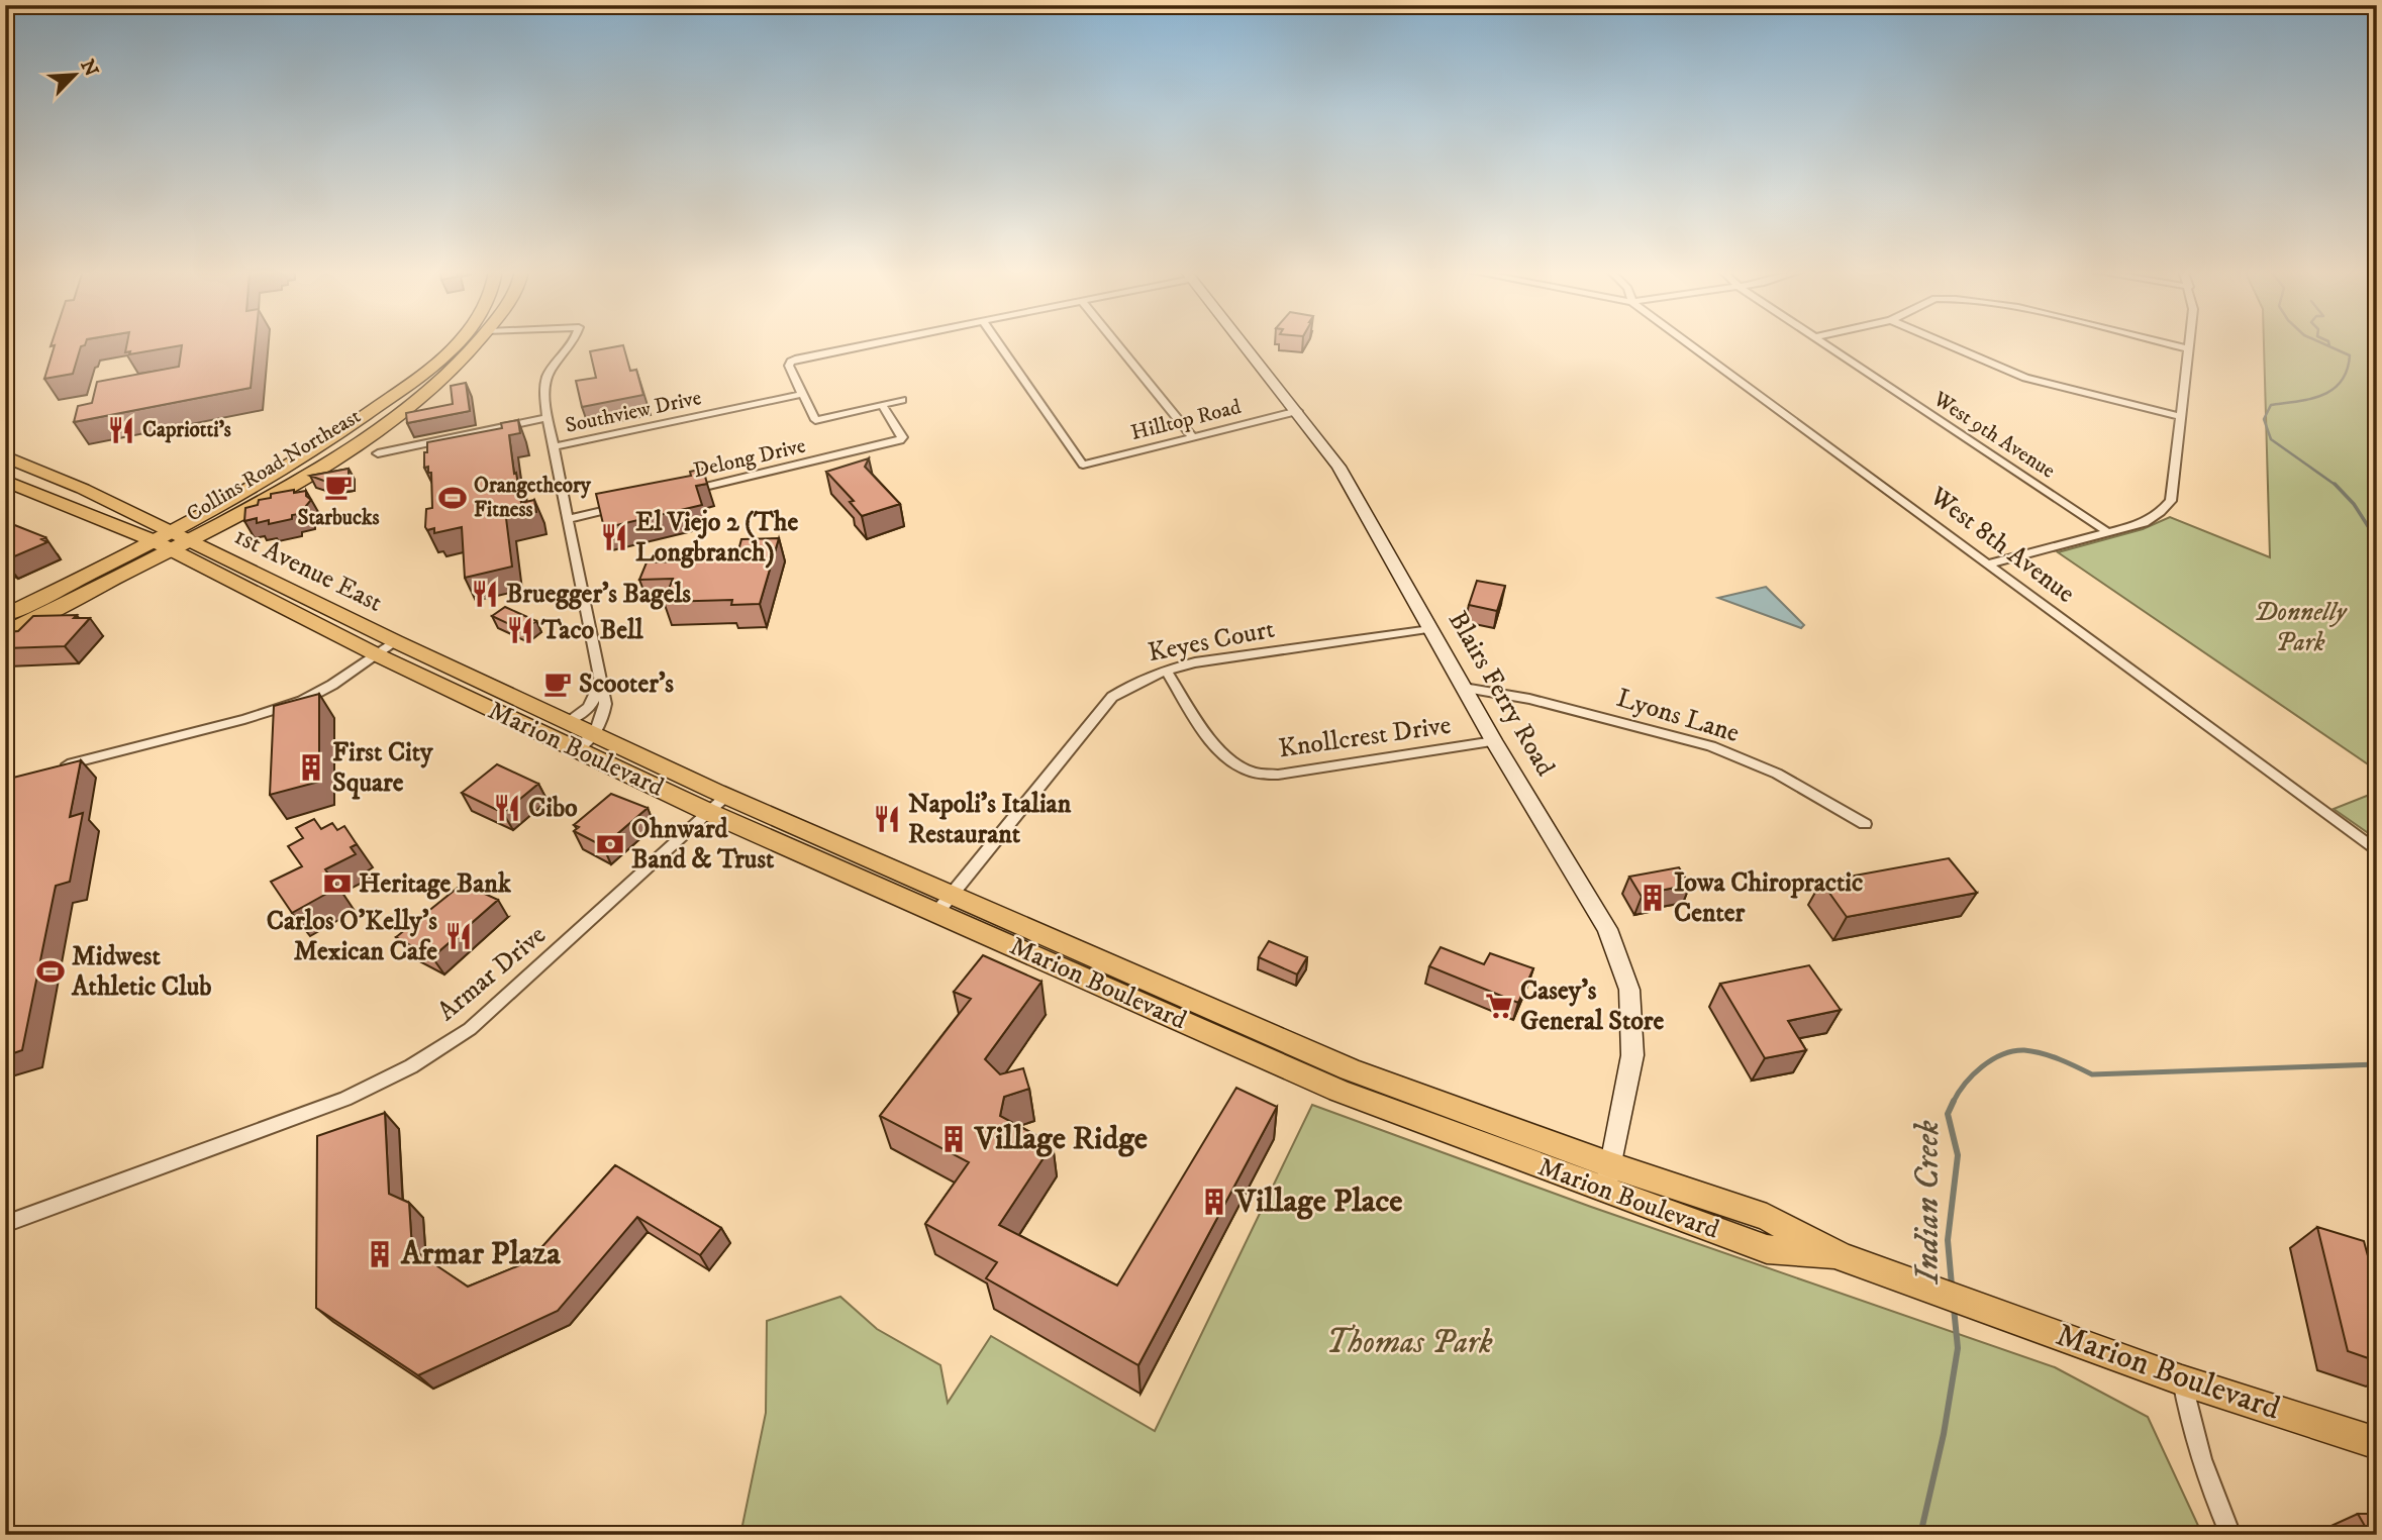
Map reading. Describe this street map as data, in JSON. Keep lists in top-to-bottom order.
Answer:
{
  "streets": {
    "main road": [
      "Collins Road Northeast",
      "1st Avenue East",
      "Blairs Ferry Road",
      "Marion Boulevard"
    ],
    "street": [
      "Southview Drive",
      "Hilltop Road",
      "West 9th Avenue",
      "Delong Drive",
      "West 8th Avenue",
      "Keyes Court",
      "Lyons Lane",
      "Knollcrest Drive",
      "Armar Drive"
    ]
  },
  "crossings": [
    ["Hilltop Road", "Blairs Ferry Road"],
    ["Collins Road Northeast", "1st Avenue East"],
    ["1st Avenue East", "Marion Boulevard"],
    ["Keyes Court", "Blairs Ferry Road"],
    ["Keyes Court", "Knollcrest Drive"],
    ["Keyes Court", "Marion Boulevard"],
    ["Blairs Ferry Road", "Lyons Lane"],
    ["Blairs Ferry Road", "Knollcrest Drive"],
    ["Blairs Ferry Road", "Marion Boulevard"],
    ["Marion Boulevard", "Armar Drive"]
  ],
  "water": ["Indian Creek"],
  "parks": ["Donnelly Park", "Thomas Park"],
  "places": {
    "restaurant": [
      "Capriotti's",
      "El Viejo 2 (The Longbranch)",
      "Bruegger's Bagels",
      "Taco Bell",
      "Cibo",
      "Napoli's Italian Restaurant",
      "Carlos O'Kelly's Mexican Cafe"
    ],
    "cafe": ["Starbucks", "Scooter's"],
    "sports": ["Orangetheory Fitness", "Midwest Athletic Club"],
    "building": [
      "First City Square",
      "Iowa Chiropractic Center",
      "Village Ridge",
      "Village Place",
      "Armar Plaza"
    ],
    "bank": ["Ohnward Band & Trust", "Heritage Bank"],
    "supermarket": ["Casey's General Store"]
  },
  "north": "top right"
}
